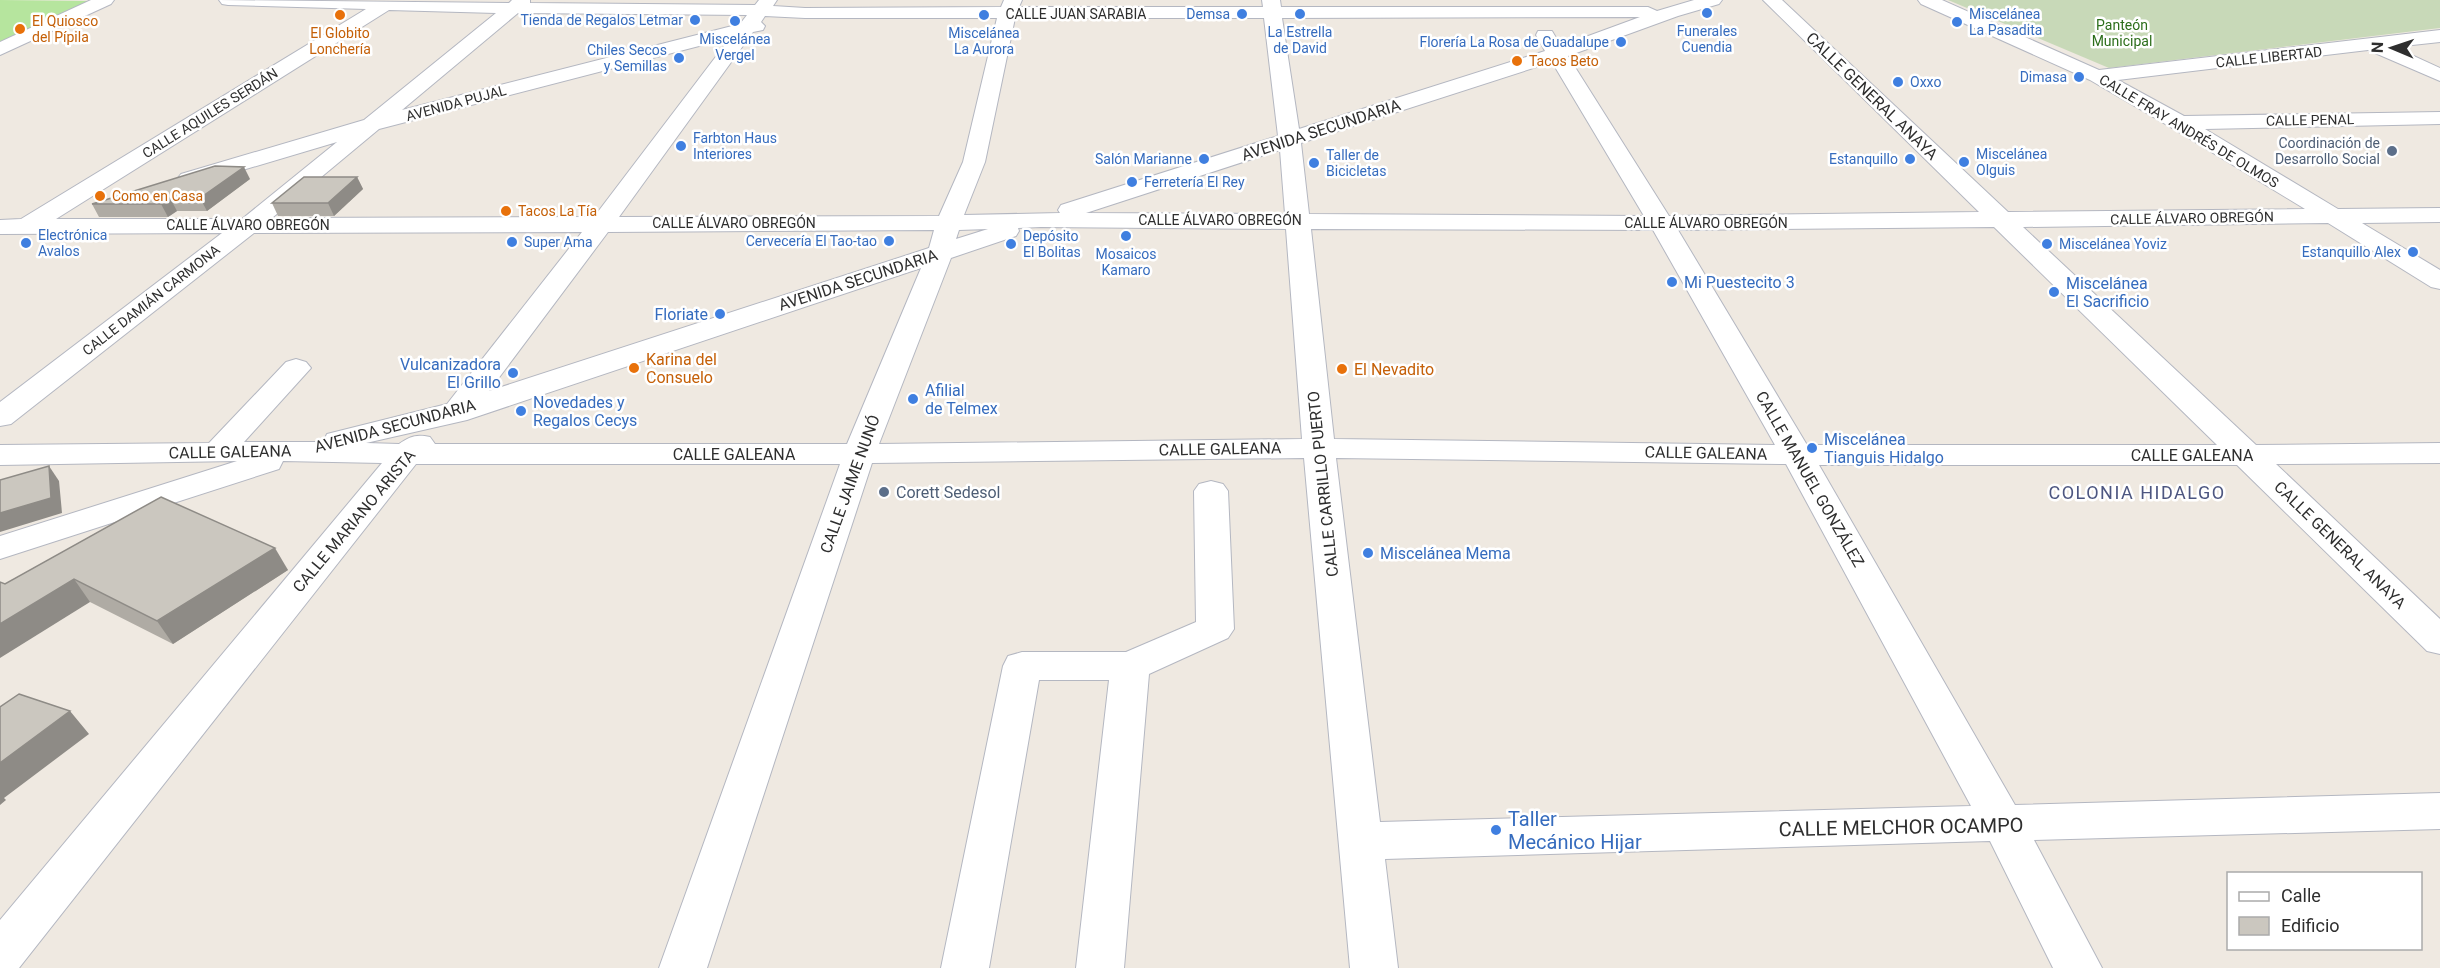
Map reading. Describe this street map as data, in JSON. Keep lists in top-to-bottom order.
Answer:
{
  "streets": {
    "street": [
      "CALLE JUAN SARABIA",
      "CALLE LIBERTAD",
      "CALLE GENERAL ANAYA",
      "AVENIDA PUJAL",
      "CALLE AQUILES SERDÁN",
      "CALLE PENAL",
      "AVENIDA SECUNDARIA",
      "CALLE FRAY ANDRÉS DE OLMOS",
      "CALLE ÁLVARO OBREGÓN",
      "CALLE DAMIÁN CARMONA",
      "CALLE GALEANA",
      "CALLE MANUEL GONZÁLEZ",
      "CALLE JAIME NUNÓ",
      "CALLE CARRILLO PUERTO",
      "CALLE MARIANO ARISTA",
      "CALLE MELCHOR OCAMPO"
    ]
  },
  "crossings": [
    ["CALLE JUAN SARABIA", "AVENIDA PUJAL"],
    ["CALLE JUAN SARABIA", "AVENIDA SECUNDARIA"],
    ["CALLE JUAN SARABIA", "CALLE MANUEL GONZÁLEZ"],
    ["CALLE JUAN SARABIA", "CALLE JAIME NUNÓ"],
    ["CALLE JUAN SARABIA", "CALLE CARRILLO PUERTO"],
    ["CALLE LIBERTAD", "CALLE FRAY ANDRÉS DE OLMOS"],
    ["CALLE GENERAL ANAYA", "CALLE ÁLVARO OBREGÓN"],
    ["CALLE GENERAL ANAYA", "CALLE GALEANA"],
    ["AVENIDA PUJAL", "CALLE DAMIÁN CARMONA"],
    ["AVENIDA PUJAL", "CALLE MARIANO ARISTA"],
    ["CALLE AQUILES SERDÁN", "CALLE ÁLVARO OBREGÓN"],
    ["CALLE PENAL", "CALLE FRAY ANDRÉS DE OLMOS"],
    ["AVENIDA SECUNDARIA", "CALLE ÁLVARO OBREGÓN"],
    ["AVENIDA SECUNDARIA", "CALLE GALEANA"],
    ["AVENIDA SECUNDARIA", "CALLE MANUEL GONZÁLEZ"],
    ["AVENIDA SECUNDARIA", "CALLE JAIME NUNÓ"],
    ["AVENIDA SECUNDARIA", "CALLE CARRILLO PUERTO"],
    ["AVENIDA SECUNDARIA", "CALLE MARIANO ARISTA"],
    ["CALLE FRAY ANDRÉS DE OLMOS", "CALLE ÁLVARO OBREGÓN"],
    ["CALLE ÁLVARO OBREGÓN", "CALLE DAMIÁN CARMONA"],
    ["CALLE ÁLVARO OBREGÓN", "CALLE MANUEL GONZÁLEZ"],
    ["CALLE ÁLVARO OBREGÓN", "CALLE JAIME NUNÓ"],
    ["CALLE ÁLVARO OBREGÓN", "CALLE CARRILLO PUERTO"],
    ["CALLE ÁLVARO OBREGÓN", "CALLE MARIANO ARISTA"],
    ["CALLE GALEANA", "CALLE MANUEL GONZÁLEZ"],
    ["CALLE GALEANA", "CALLE JAIME NUNÓ"],
    ["CALLE GALEANA", "CALLE CARRILLO PUERTO"],
    ["CALLE GALEANA", "CALLE MARIANO ARISTA"],
    ["CALLE MANUEL GONZÁLEZ", "CALLE MELCHOR OCAMPO"],
    ["CALLE CARRILLO PUERTO", "CALLE MELCHOR OCAMPO"]
  ],
  "districts": ["COLONIA HIDALGO"],
  "parks": ["Panteón Municipal"],
  "places": [
    "Funerales Cuendia",
    "Demsa",
    "La Estrella de David",
    "El Globito Lonchería",
    "Miscelánea La Aurora",
    "Tienda de Regalos Letmar",
    "Miscelánea Vergel",
    "Miscelánea La Pasadita",
    "El Quiosco del Pípila",
    "Florería La Rosa de Guadalupe",
    "Chiles Secos y Semillas",
    "Tacos Beto",
    "Dimasa",
    "Oxxo",
    "Farbton Haus Interiores",
    "Coordinación de Desarrollo Social",
    "Salón Marianne",
    "Estanquillo",
    "Miscelánea Olguis",
    "Taller de Bicicletas",
    "Ferretería El Rey",
    "Como en Casa",
    "Tacos La Tía",
    "Mosaicos Kamaro",
    "Cervecería El Tao-tao",
    "Super Ama",
    "Electrónica Avalos",
    "Depósito El Bolitas",
    "Miscelánea Yoviz",
    "Estanquillo Alex",
    "Mi Puestecito 3",
    "Miscelánea El Sacrificio",
    "Floriate",
    "Karina del Consuelo",
    "El Nevadito",
    "Vulcanizadora El Grillo",
    "Afilial de Telmex",
    "Novedades y Regalos Cecys",
    "Miscelánea Tianguis Hidalgo",
    "Corett Sedesol",
    "Miscelánea Mema",
    "Taller Mecánico Hijar"
  ],
  "legend": ["Calle", "Edificio"],
  "north": "left"
}
